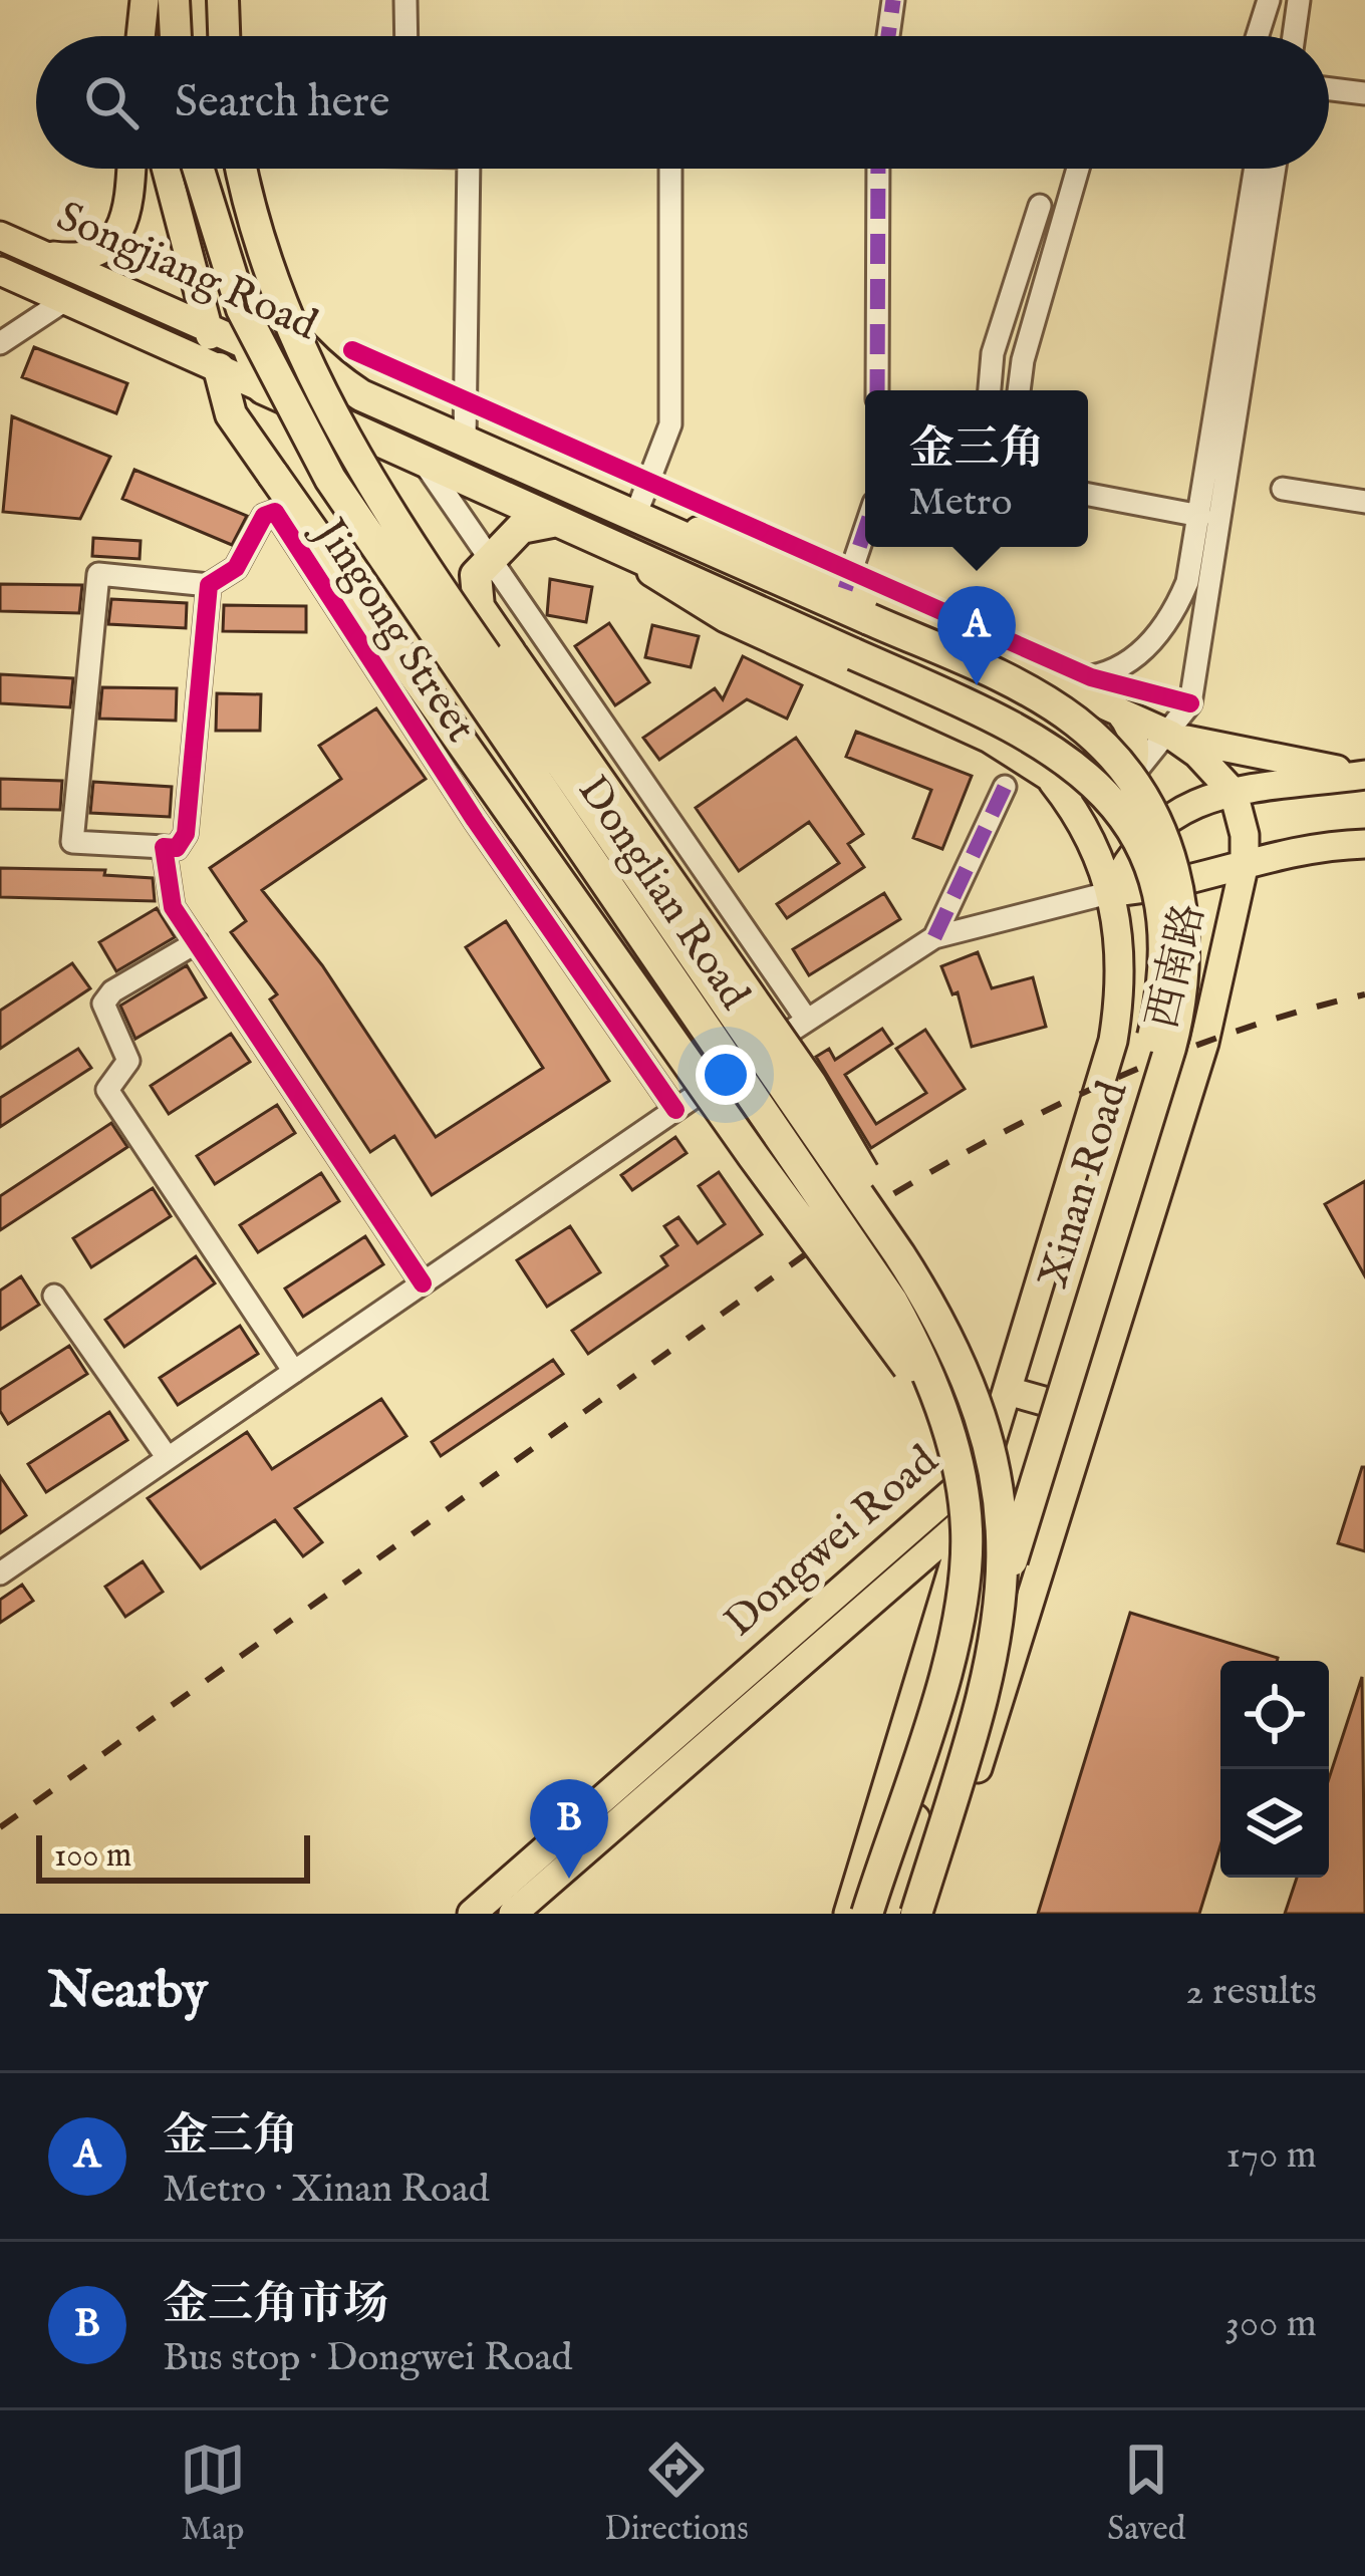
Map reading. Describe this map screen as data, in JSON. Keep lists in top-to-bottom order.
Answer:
{
  "streets": {
    "highway": ["Songjiang Road", "Donglian Road", "Xinan Road"],
    "main road": ["西南路", "Dongwei Road"],
    "street": ["Jingong Street"]
  },
  "crossings": [
    ["Songjiang Road", "Xinan Road"],
    ["西南路", "Dongwei Road"]
  ],
  "scale_bar": "100 m",
  "page": {
    "search": "Search here",
    "popup": ["金三角", "Metro"],
    "pins": ["A", "B"],
    "scale": "100 m",
    "heading": ["Nearby", "2 results"],
    "list": [
      {
        "mark": "A",
        "name": "金三角",
        "note": "Metro · Xinan Road",
        "value": "170 m"
      },
      {
        "mark": "B",
        "name": "金三角市场",
        "note": "Bus stop · Dongwei Road",
        "value": "300 m"
      }
    ],
    "nav": ["Map", "Directions", "Saved"]
  }
}
